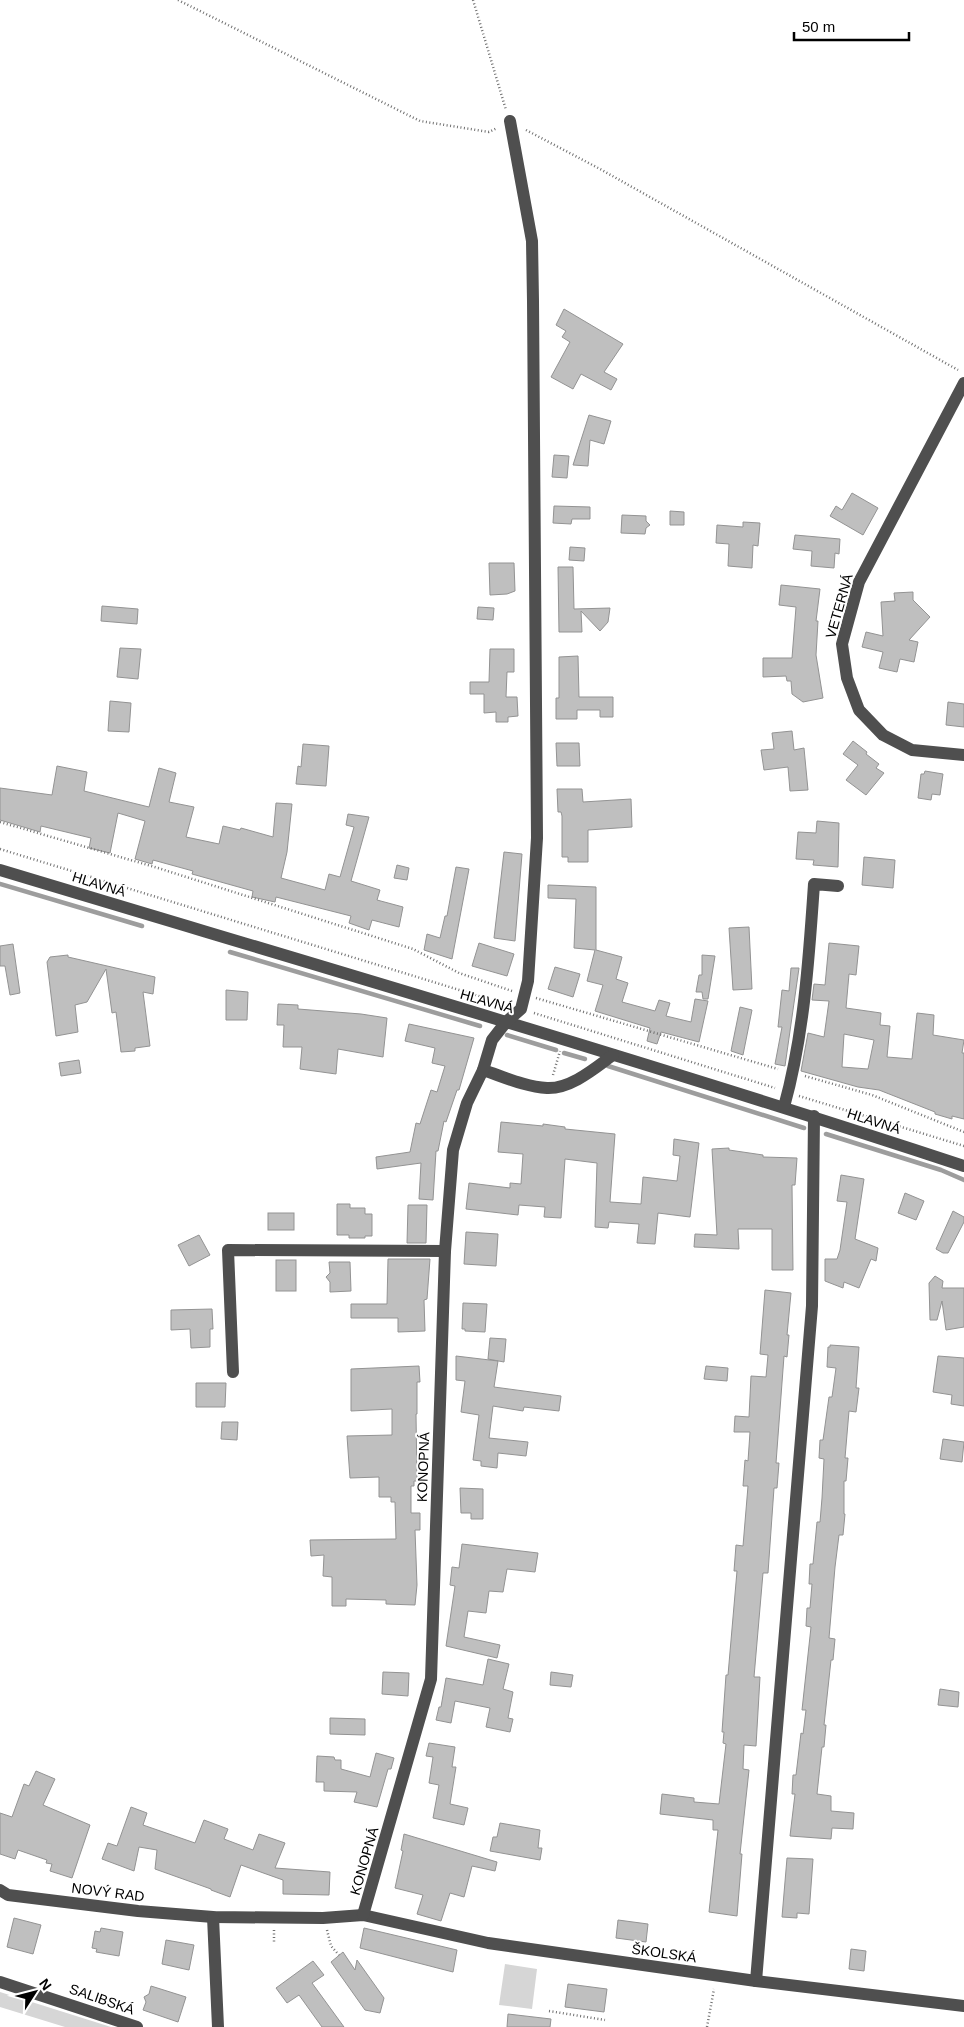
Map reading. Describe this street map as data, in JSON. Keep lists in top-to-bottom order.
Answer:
{
  "streets": {
    "street": [
      "VETERNÁ",
      "HLAVNÁ",
      "KONOPNÁ",
      "NOVÝ RAD",
      "ŠKOLSKÁ",
      "SALIBSKÁ"
    ]
  },
  "crossings": [
    ["HLAVNÁ", "KONOPNÁ"],
    ["KONOPNÁ", "ŠKOLSKÁ"],
    ["NOVÝ RAD", "ŠKOLSKÁ"]
  ],
  "scale_bar": "50 m",
  "north": "top right"
}
